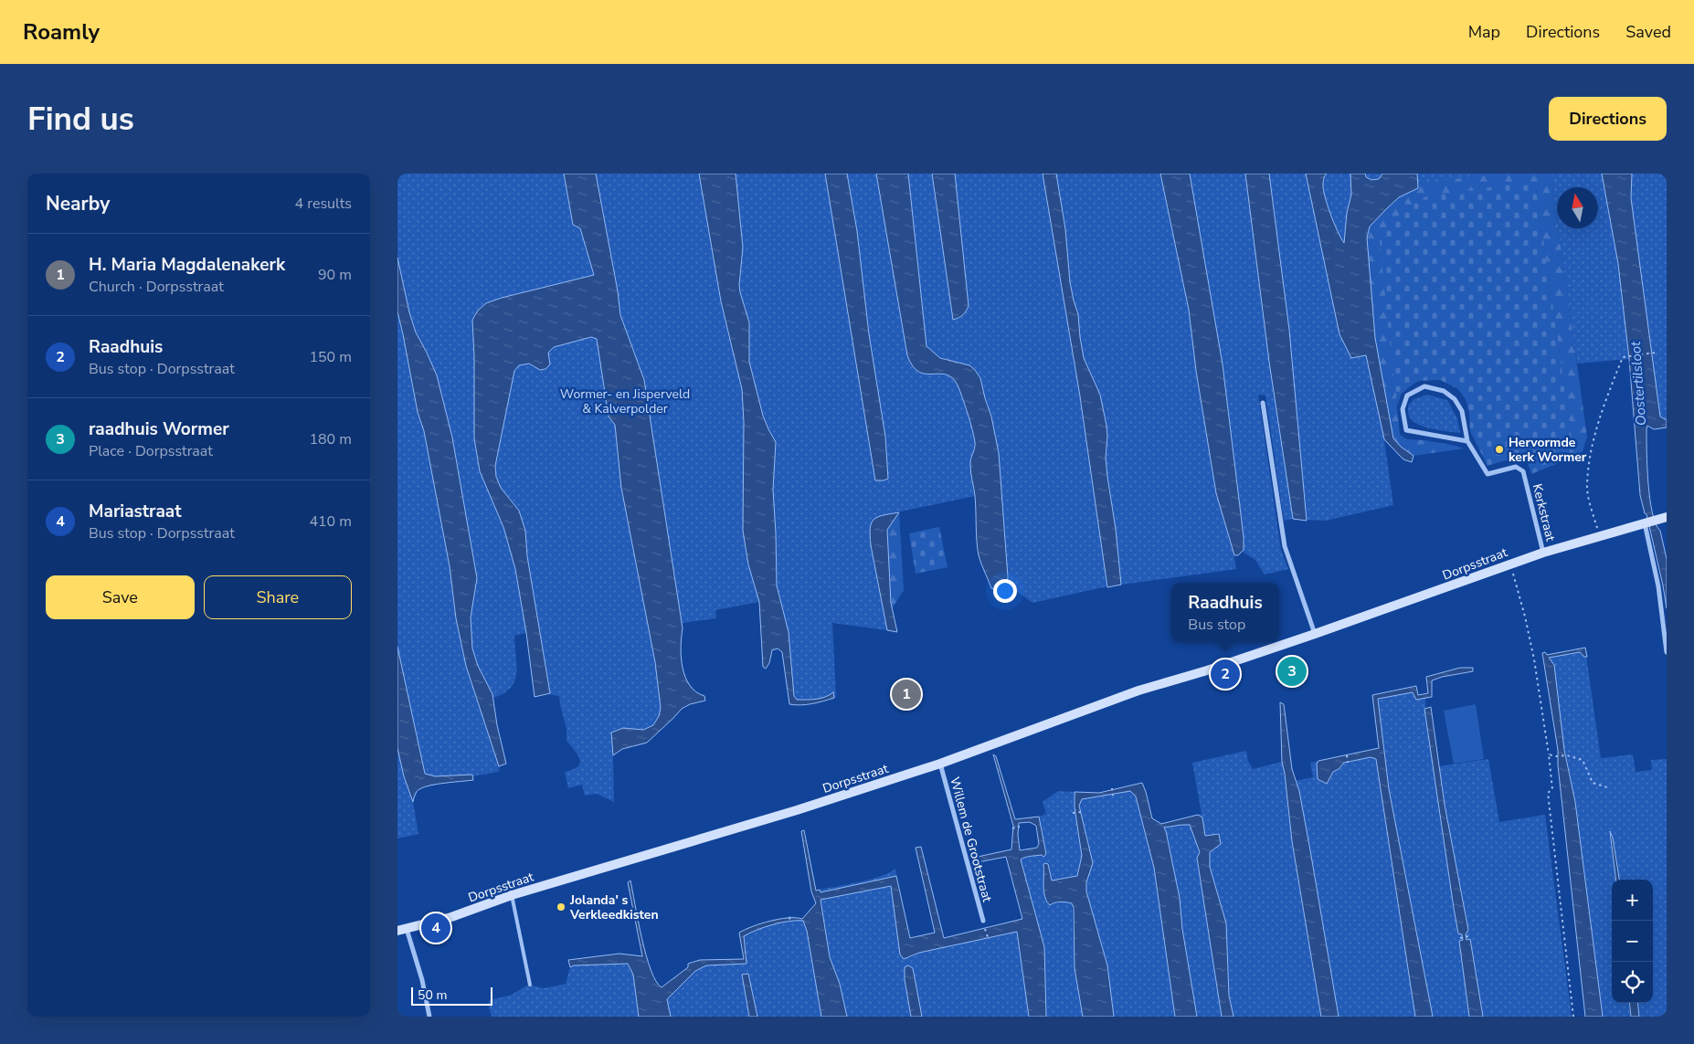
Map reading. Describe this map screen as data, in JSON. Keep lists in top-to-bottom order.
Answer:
{
  "streets": {
    "street": ["Kerkstraat", "Dorpsstraat", "Willem de Grootstraat"]
  },
  "crossings": [
    ["Kerkstraat", "Dorpsstraat"],
    ["Dorpsstraat", "Willem de Grootstraat"]
  ],
  "water": ["Oostertilsloot"],
  "parks": ["Wormer- en Jisperveld & Kalverpolder"],
  "places": ["Hervormde kerk Wormer", "Jolanda' s Verkleedkisten"],
  "scale_bar": "50 m",
  "north": "top",
  "page": {
    "header": "Roamly",
    "nav": ["Map", "Directions", "Saved"],
    "buttons": [
      "Directions",
      ["Save", "Share"]
    ],
    "title": "Find us",
    "heading": ["Nearby", "4 results"],
    "list": [
      {
        "mark": "1",
        "name": "H. Maria Magdalenakerk",
        "note": "Church · Dorpsstraat",
        "value": "90 m"
      },
      {
        "mark": "2",
        "name": "Raadhuis",
        "note": "Bus stop · Dorpsstraat",
        "value": "150 m"
      },
      {
        "mark": "3",
        "name": "raadhuis Wormer",
        "note": "Place · Dorpsstraat",
        "value": "180 m"
      },
      {
        "mark": "4",
        "name": "Mariastraat",
        "note": "Bus stop · Dorpsstraat",
        "value": "410 m"
      }
    ],
    "popup": ["Raadhuis", "Bus stop"],
    "pins": [
      "3",
      "2",
      "1",
      "4"
    ],
    "map_buttons": ["+", "−"],
    "scale": "50 m"
  }
}
